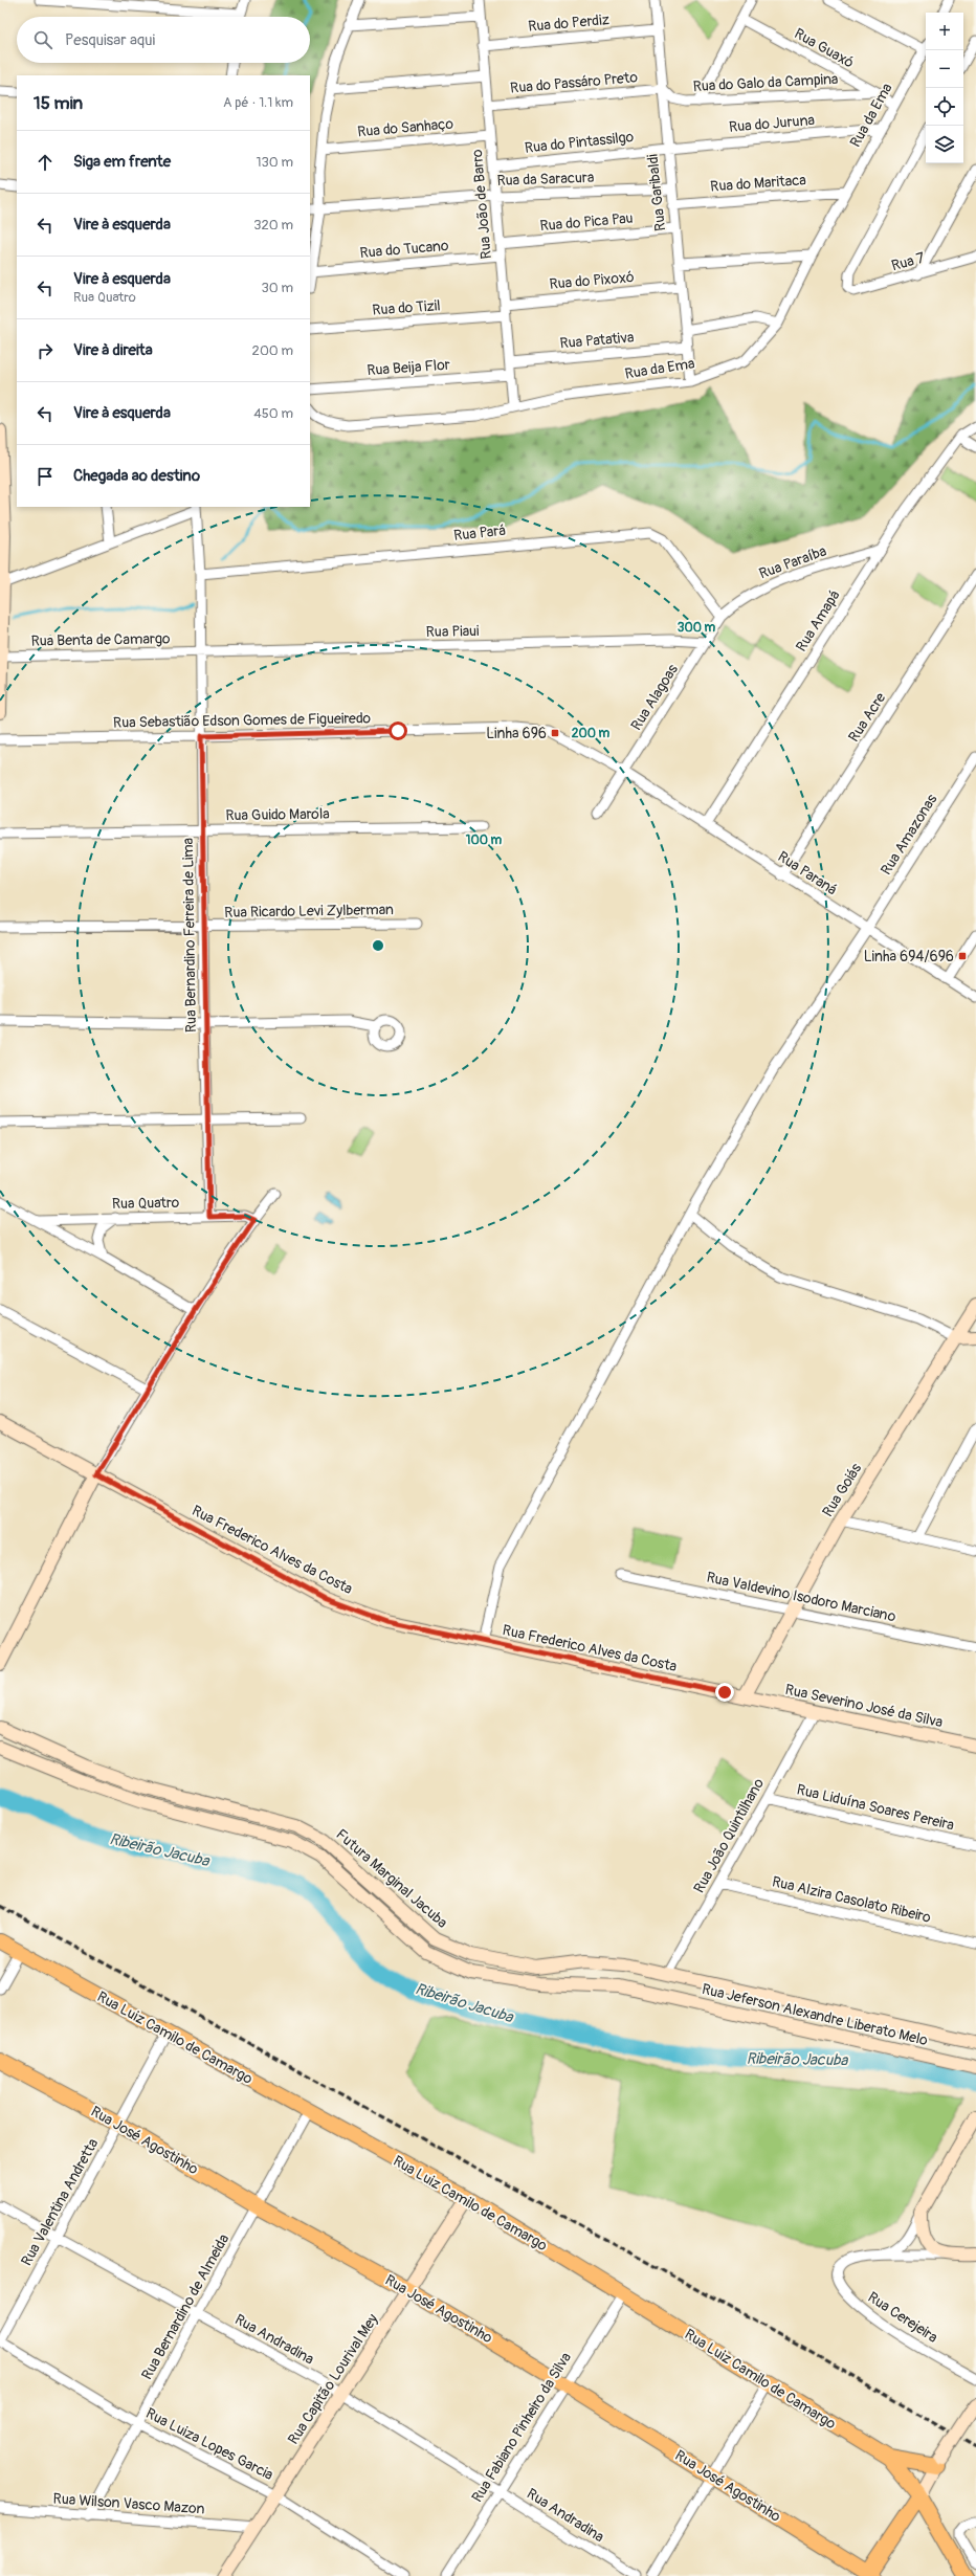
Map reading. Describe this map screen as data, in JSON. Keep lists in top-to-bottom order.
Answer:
{
  "streets": {
    "main road": ["Rua Luiz Camilo de Camargo", "Rua José Agostinho"],
    "street": [
      "Rua do Perdiz",
      "Rua Guaxó",
      "Rua do Passáro Preto",
      "Rua do Galo da Campina",
      "Rua da Ema",
      "Rua do Juruna",
      "Rua do Sanhaço",
      "Rua do Pintassilgo",
      "Rua da Saracura",
      "Rua do Maritaca",
      "Rua Garibaldi",
      "Rua João de Barro",
      "Rua do Pica Pau",
      "Rua do Tucano",
      "Rua 7",
      "Rua do Pixoxó",
      "Rua do Tizil",
      "Rua Patativa",
      "Rua Beija Flor",
      "Rua Pará",
      "Rua Paraíba",
      "Rua Amapá",
      "Rua Piaui",
      "Rua Benta de Camargo",
      "Rua Alagoas",
      "Rua Acre",
      "Rua Sebastião Edson Gomes de Figueiredo",
      "Rua Guido Marola",
      "Rua Amazonas",
      "Rua Paraná",
      "Rua Ricardo Levi Zylberman",
      "Rua Bernardino Ferreira de Lima",
      "Rua Quatro",
      "Rua Goiás",
      "Rua Frederico Alves da Costa",
      "Rua Valdevino Isodoro Marciano",
      "Rua Severino José da Silva",
      "Rua Liduína Soares Pereira",
      "Rua João Quintilhano",
      "Futura Marginal Jacuba",
      "Rua Alzira Casolato Ribeiro",
      "Rua Jeferson Alexandre Liberato Melo",
      "Rua Valentina Andretta",
      "Rua Bernardino de Almeida",
      "Rua Cerejeira",
      "Rua Andradina",
      "Rua Capitão Lourival Mey",
      "Rua Fabiano Pinheiro da Silva",
      "Rua Luiza Lopes Garcia",
      "Rua Wilson Vasco Mazon"
    ]
  },
  "crossings": [
    ["Rua do Perdiz", "Rua Garibaldi"],
    ["Rua do Perdiz", "Rua João de Barro"],
    ["Rua Guaxó", "Rua do Galo da Campina"],
    ["Rua Guaxó", "Rua da Ema"],
    ["Rua do Passáro Preto", "Rua do Galo da Campina"],
    ["Rua do Passáro Preto", "Rua Garibaldi"],
    ["Rua do Passáro Preto", "Rua João de Barro"],
    ["Rua do Galo da Campina", "Rua Garibaldi"],
    ["Rua da Ema", "Rua do Juruna"],
    ["Rua da Ema", "Rua do Maritaca"],
    ["Rua da Ema", "Rua Garibaldi"],
    ["Rua da Ema", "Rua João de Barro"],
    ["Rua do Juruna", "Rua do Pintassilgo"],
    ["Rua do Juruna", "Rua Garibaldi"],
    ["Rua do Sanhaço", "Rua João de Barro"],
    ["Rua do Pintassilgo", "Rua Garibaldi"],
    ["Rua do Pintassilgo", "Rua João de Barro"],
    ["Rua da Saracura", "Rua Garibaldi"],
    ["Rua da Saracura", "Rua João de Barro"],
    ["Rua do Maritaca", "Rua Garibaldi"],
    ["Rua Garibaldi", "Rua do Pica Pau"],
    ["Rua Garibaldi", "Rua do Pixoxó"],
    ["Rua Garibaldi", "Rua Patativa"],
    ["Rua João de Barro", "Rua do Pica Pau"],
    ["Rua João de Barro", "Rua do Tucano"],
    ["Rua João de Barro", "Rua do Pixoxó"],
    ["Rua João de Barro", "Rua do Tizil"],
    ["Rua João de Barro", "Rua Patativa"],
    ["Rua João de Barro", "Rua Beija Flor"],
    ["Rua Pará", "Rua Paraíba"],
    ["Rua Pará", "Rua Alagoas"],
    ["Rua Pará", "Rua Bernardino Ferreira de Lima"],
    ["Rua Paraíba", "Rua Amapá"],
    ["Rua Paraíba", "Rua Alagoas"],
    ["Rua Amapá", "Rua Paraná"],
    ["Rua Piaui", "Rua Benta de Camargo"],
    ["Rua Piaui", "Rua Alagoas"],
    ["Rua Piaui", "Rua Bernardino Ferreira de Lima"],
    ["Rua Benta de Camargo", "Rua Bernardino Ferreira de Lima"],
    ["Rua Alagoas", "Rua Sebastião Edson Gomes de Figueiredo"],
    ["Rua Alagoas", "Rua Paraná"],
    ["Rua Acre", "Rua Paraná"],
    ["Rua Sebastião Edson Gomes de Figueiredo", "Rua Paraná"],
    ["Rua Sebastião Edson Gomes de Figueiredo", "Rua Bernardino Ferreira de Lima"],
    ["Rua Guido Marola", "Rua Bernardino Ferreira de Lima"],
    ["Rua Amazonas", "Rua Paraná"],
    ["Rua Amazonas", "Rua Frederico Alves da Costa"],
    ["Rua Ricardo Levi Zylberman", "Rua Bernardino Ferreira de Lima"],
    ["Rua Bernardino Ferreira de Lima", "Rua Quatro"],
    ["Rua Goiás", "Rua Frederico Alves da Costa"],
    ["Rua Goiás", "Rua Valdevino Isodoro Marciano"],
    ["Rua Goiás", "Rua Severino José da Silva"],
    ["Rua Frederico Alves da Costa", "Rua Severino José da Silva"],
    ["Rua Severino José da Silva", "Rua João Quintilhano"],
    ["Rua Liduína Soares Pereira", "Rua João Quintilhano"],
    ["Rua João Quintilhano", "Rua Alzira Casolato Ribeiro"],
    ["Rua João Quintilhano", "Rua Jeferson Alexandre Liberato Melo"],
    ["Futura Marginal Jacuba", "Rua Jeferson Alexandre Liberato Melo"],
    ["Rua Luiz Camilo de Camargo", "Rua Valentina Andretta"],
    ["Rua Luiz Camilo de Camargo", "Rua Bernardino de Almeida"],
    ["Rua Luiz Camilo de Camargo", "Rua Capitão Lourival Mey"],
    ["Rua Luiz Camilo de Camargo", "Rua Fabiano Pinheiro da Silva"],
    ["Rua José Agostinho", "Rua Valentina Andretta"],
    ["Rua José Agostinho", "Rua Bernardino de Almeida"],
    ["Rua José Agostinho", "Rua Capitão Lourival Mey"],
    ["Rua José Agostinho", "Rua Fabiano Pinheiro da Silva"],
    ["Rua Valentina Andretta", "Rua Andradina"],
    ["Rua Valentina Andretta", "Rua Luiza Lopes Garcia"],
    ["Rua Bernardino de Almeida", "Rua Andradina"],
    ["Rua Bernardino de Almeida", "Rua Luiza Lopes Garcia"],
    ["Rua Bernardino de Almeida", "Rua Wilson Vasco Mazon"],
    ["Rua Andradina", "Rua Capitão Lourival Mey"],
    ["Rua Andradina", "Rua Fabiano Pinheiro da Silva"],
    ["Rua Capitão Lourival Mey", "Rua Luiza Lopes Garcia"],
    ["Rua Capitão Lourival Mey", "Rua Wilson Vasco Mazon"]
  ],
  "water": ["Ribeirão Jacuba"],
  "places": {
    "transit": ["Linha 696", "Linha 694/696"]
  },
  "page": {
    "map_buttons": ["+", "−"],
    "search": "Pesquisar aqui",
    "heading": ["15 min", "A pé · 1.1 km"],
    "list": [
      ["Siga em frente", "130 m"],
      ["Vire à esquerda", "320 m"],
      ["Vire à esquerda", "Rua Quatro", "30 m"],
      ["Vire à direita", "200 m"],
      ["Vire à esquerda", "450 m"],
      "Chegada ao destino"
    ]
  },
  "rings": ["300 m", "200 m", "100 m"]
}
